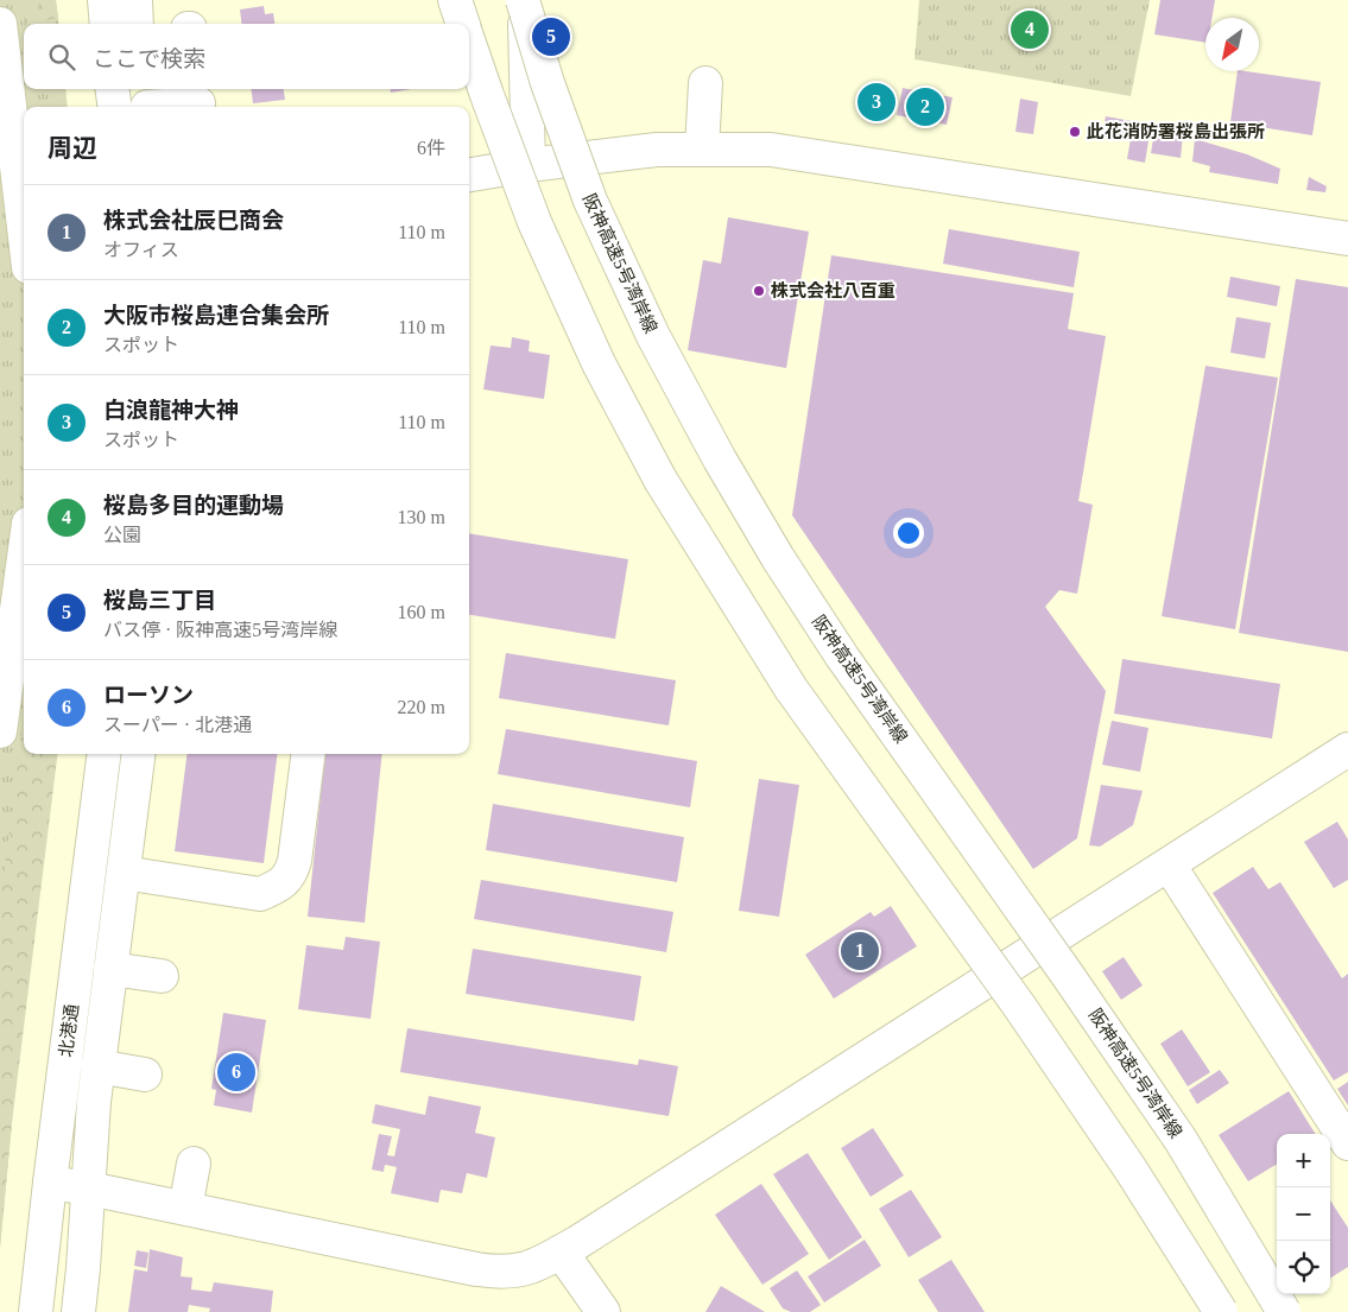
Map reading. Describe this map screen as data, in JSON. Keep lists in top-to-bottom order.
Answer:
{
  "streets": {
    "main road": ["阪神高速5号湾岸線", "北港通"]
  },
  "places": ["此花消防署桜島出張所", "株式会社八百重"],
  "north": "bottom left",
  "page": {
    "pins": [
      "4",
      "5",
      "3",
      "2",
      "1",
      "6"
    ],
    "search": "ここで検索",
    "heading": ["周辺", "6件"],
    "list": [
      {
        "mark": "1",
        "name": "株式会社辰巳商会",
        "note": "オフィス",
        "value": "110 m"
      },
      {
        "mark": "2",
        "name": "大阪市桜島連合集会所",
        "note": "スポット",
        "value": "110 m"
      },
      {
        "mark": "3",
        "name": "白浪龍神大神",
        "note": "スポット",
        "value": "110 m"
      },
      {
        "mark": "4",
        "name": "桜島多目的運動場",
        "note": "公園",
        "value": "130 m"
      },
      {
        "mark": "5",
        "name": "桜島三丁目",
        "note": "バス停 · 阪神高速5号湾岸線",
        "value": "160 m"
      },
      {
        "mark": "6",
        "name": "ローソン",
        "note": "スーパー · 北港通",
        "value": "220 m"
      }
    ],
    "map_buttons": ["+", "−"]
  }
}
